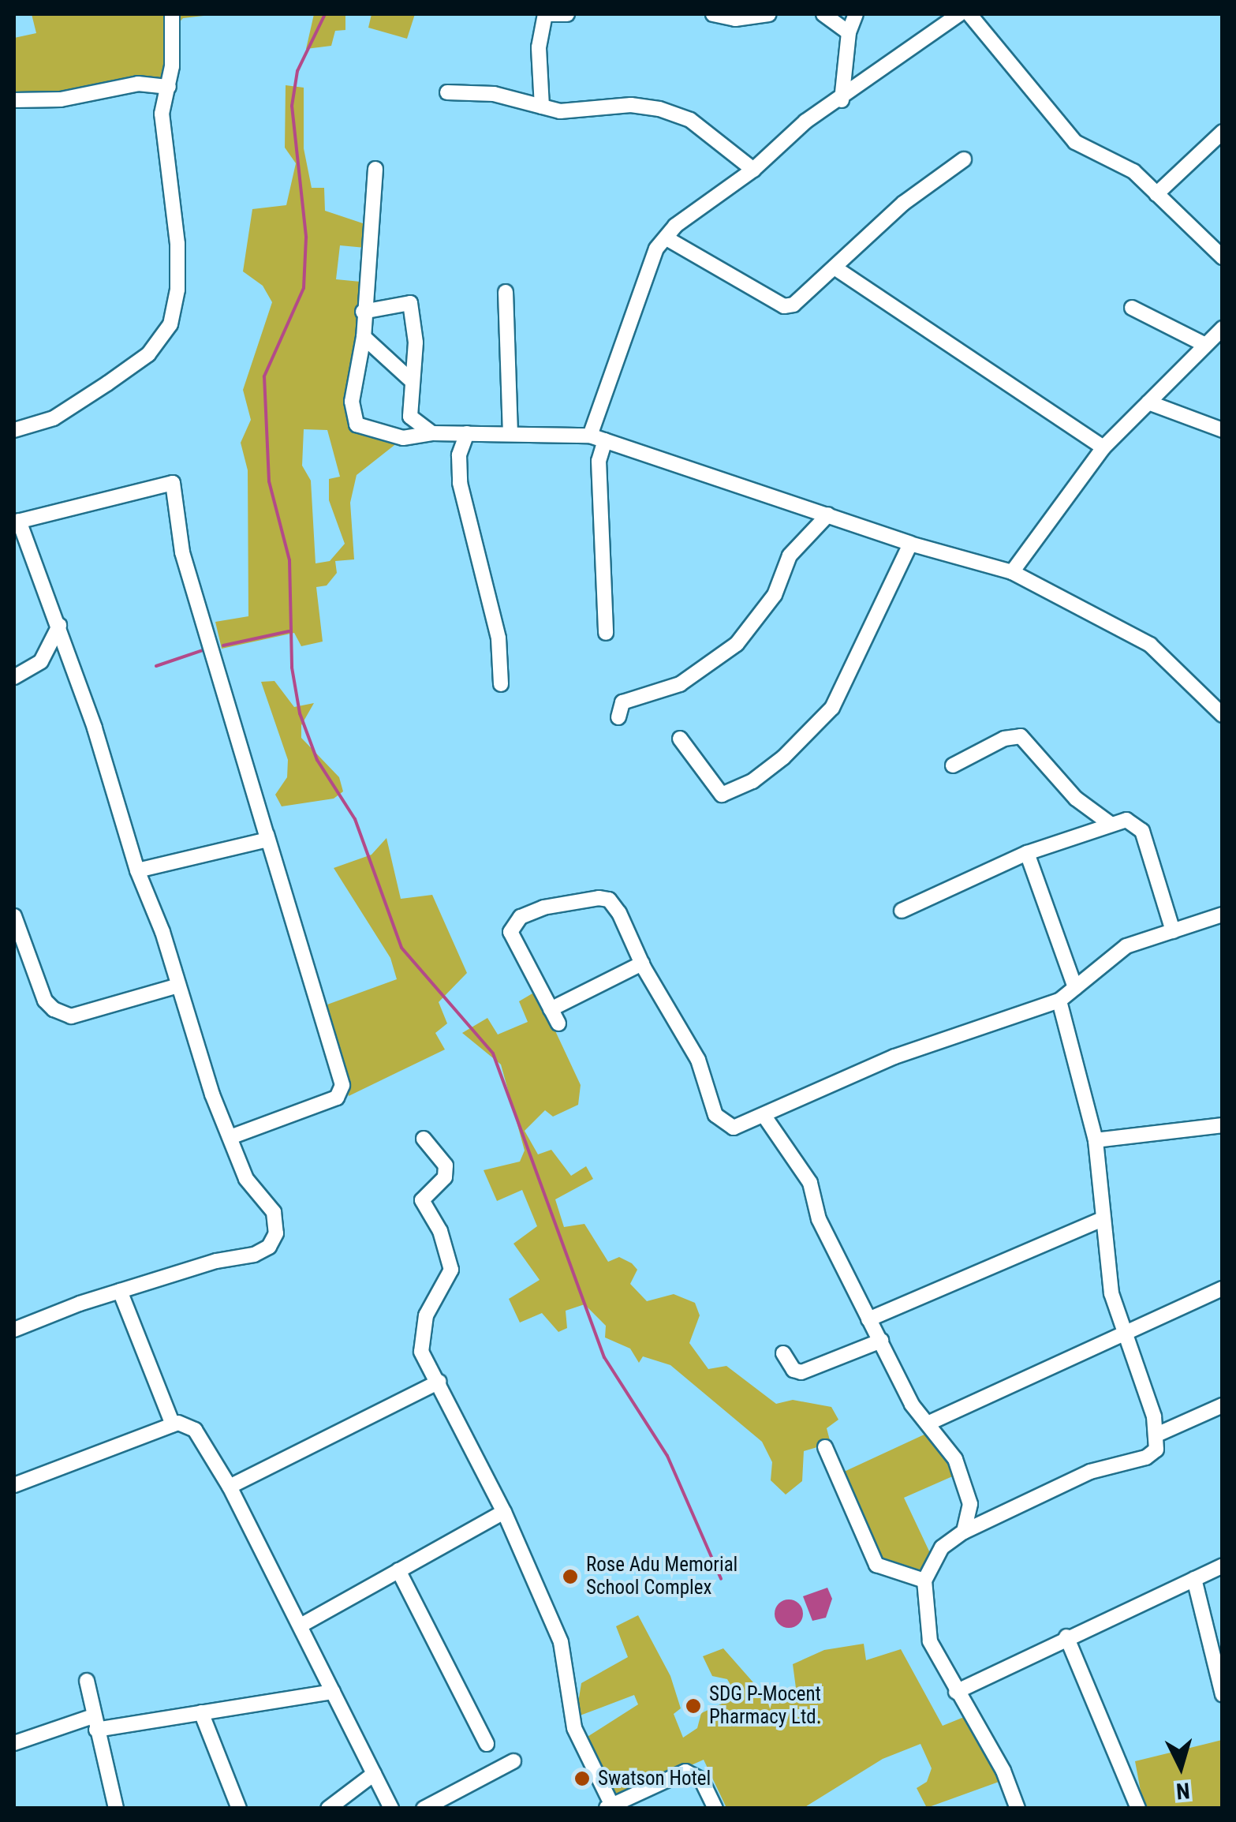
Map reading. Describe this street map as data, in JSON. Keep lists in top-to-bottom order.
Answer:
{
  "places": ["Rose Adu Memorial School Complex", "SDG P-Mocent Pharmacy Ltd.", "Swatson Hotel"],
  "north": "bottom"
}
